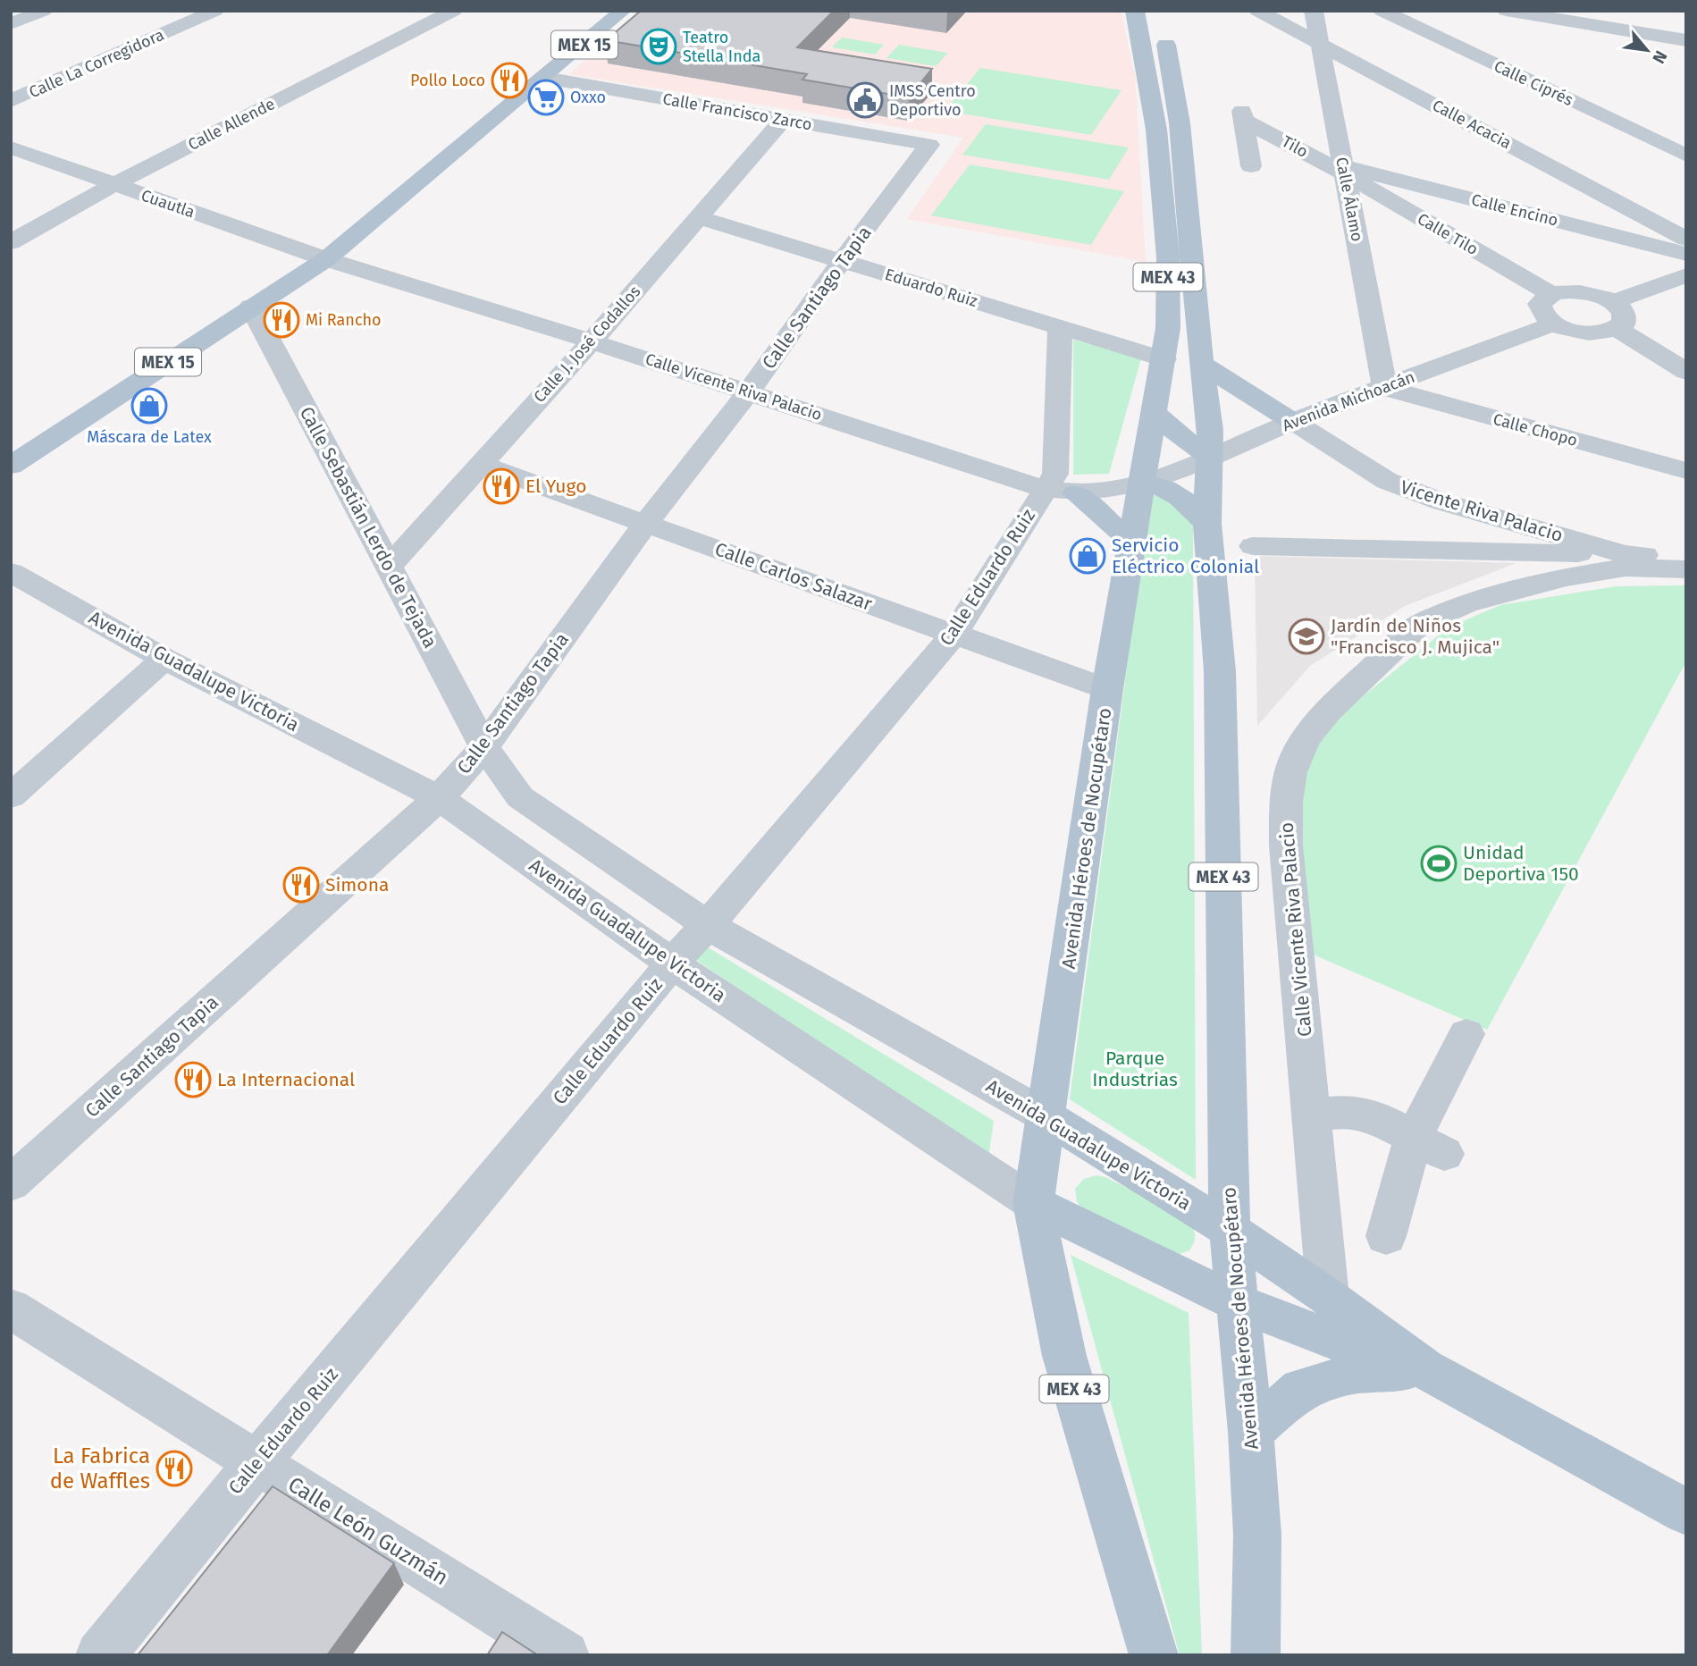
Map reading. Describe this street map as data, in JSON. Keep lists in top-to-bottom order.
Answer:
{
  "streets": {
    "main road": [
      "MEX 15",
      "MEX 43",
      "Avenida Guadalupe Victoria",
      "Avenida Héroes de Nocupétaro"
    ],
    "street": [
      "Calle La Corregidora",
      "Calle Ciprés",
      "Calle Francisco Zarco",
      "Calle Allende",
      "Calle Acacia",
      "Tilo",
      "Calle Álamo",
      "Cuautla",
      "Calle Encino",
      "Calle Tilo",
      "Eduardo Ruiz",
      "Calle Santiago Tapia",
      "Calle J. José Codallos",
      "Calle Vicente Riva Palacio",
      "Avenida Michoacán",
      "Calle Chopo",
      "Vicente Riva Palacio",
      "Calle Sebastián Lerdo de Tejada",
      "Calle Carlos Salazar",
      "Calle Eduardo Ruiz",
      "Calle León Guzmán"
    ]
  },
  "crossings": [
    ["MEX 15", "Calle Francisco Zarco"],
    ["MEX 15", "Cuautla"],
    ["MEX 15", "Calle Vicente Riva Palacio"],
    ["MEX 15", "Calle Sebastián Lerdo de Tejada"],
    ["Calle Francisco Zarco", "Calle Santiago Tapia"],
    ["Calle Francisco Zarco", "Calle J. José Codallos"],
    ["Calle Allende", "Cuautla"],
    ["Calle Acacia", "Calle Álamo"],
    ["Tilo", "Calle Álamo"],
    ["Tilo", "Calle Encino"],
    ["Tilo", "Calle Tilo"],
    ["Calle Álamo", "Calle Encino"],
    ["Calle Álamo", "Calle Tilo"],
    ["Calle Álamo", "Avenida Michoacán"],
    ["Calle Álamo", "Calle Chopo"],
    ["Cuautla", "Calle Vicente Riva Palacio"],
    ["Calle Encino", "Calle Tilo"],
    ["Eduardo Ruiz", "Calle Santiago Tapia"],
    ["Eduardo Ruiz", "Calle J. José Codallos"],
    ["Eduardo Ruiz", "Calle Eduardo Ruiz"],
    ["Eduardo Ruiz", "Avenida Héroes de Nocupétaro"],
    ["Calle Santiago Tapia", "Calle Vicente Riva Palacio"],
    ["Calle Santiago Tapia", "Calle Sebastián Lerdo de Tejada"],
    ["Calle Santiago Tapia", "Calle Carlos Salazar"],
    ["Calle Santiago Tapia", "Avenida Guadalupe Victoria"],
    ["Calle J. José Codallos", "Calle Vicente Riva Palacio"],
    ["Calle J. José Codallos", "Calle Sebastián Lerdo de Tejada"],
    ["Calle J. José Codallos", "Calle Carlos Salazar"],
    ["Calle Vicente Riva Palacio", "Avenida Michoacán"],
    ["Calle Vicente Riva Palacio", "Vicente Riva Palacio"],
    ["Calle Vicente Riva Palacio", "Calle Eduardo Ruiz"],
    ["Calle Vicente Riva Palacio", "Avenida Guadalupe Victoria"],
    ["Calle Vicente Riva Palacio", "Avenida Héroes de Nocupétaro"],
    ["Avenida Michoacán", "Calle Chopo"],
    ["Avenida Michoacán", "Vicente Riva Palacio"],
    ["Avenida Michoacán", "Avenida Héroes de Nocupétaro"],
    ["Calle Sebastián Lerdo de Tejada", "Avenida Guadalupe Victoria"],
    ["Calle Carlos Salazar", "Calle Eduardo Ruiz"],
    ["Calle Carlos Salazar", "Avenida Héroes de Nocupétaro"],
    ["Calle Eduardo Ruiz", "Avenida Guadalupe Victoria"],
    ["Calle Eduardo Ruiz", "Calle León Guzmán"],
    ["Avenida Guadalupe Victoria", "Avenida Héroes de Nocupétaro"]
  ],
  "parks": ["Parque Industrias"],
  "places": {
    "theatre": ["Teatro Stella Inda"],
    "restaurant": [
      "Pollo Loco",
      "Mi Rancho",
      "El Yugo",
      "Simona",
      "La Internacional",
      "La Fabrica de Waffles"
    ],
    "supermarket": ["Oxxo"],
    "public building": ["IMSS Centro Deportivo"],
    "shop": ["Máscara de Latex", "Servicio Eléctrico Colonial"],
    "school or university": ["Jardín de Niños \"Francisco J. Mujica\""],
    "sports": ["Unidad Deportiva 150"]
  },
  "north": "bottom right"
}
